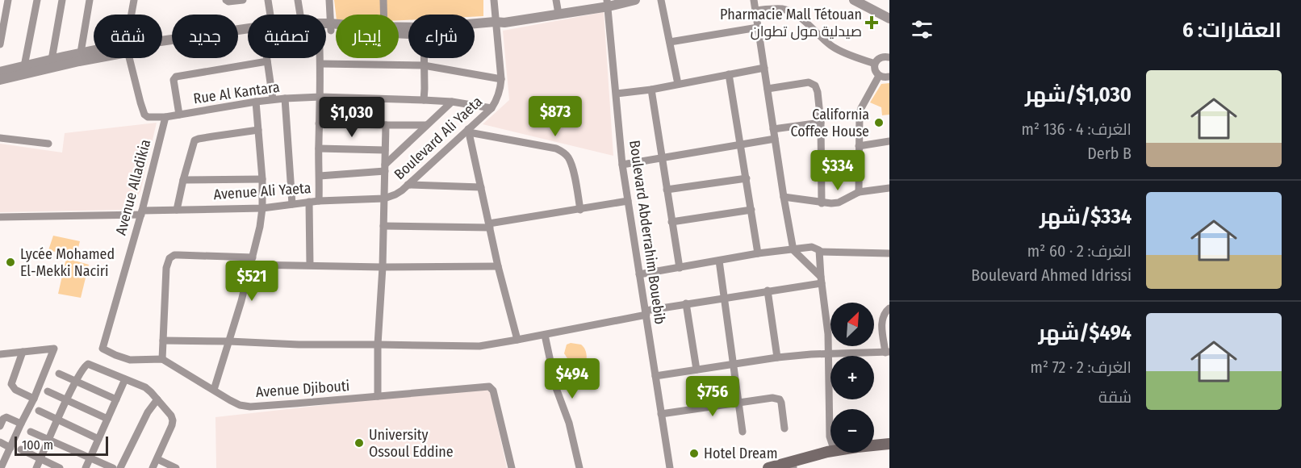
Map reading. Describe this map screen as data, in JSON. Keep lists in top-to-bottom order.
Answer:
{
  "streets": {
    "street": [
      "Rue Al Kantara",
      "Boulevard Ali Yaeta",
      "Avenue Alladikia",
      "Avenue Ali Yaeta",
      "Boulevard Abderrahim Bouebib",
      "Avenue Djibouti"
    ]
  },
  "crossings": [
    ["Rue Al Kantara", "Boulevard Ali Yaeta"],
    ["Rue Al Kantara", "Avenue Alladikia"],
    ["Boulevard Ali Yaeta", "Avenue Ali Yaeta"],
    ["Avenue Alladikia", "Avenue Ali Yaeta"],
    ["Avenue Alladikia", "Avenue Djibouti"]
  ],
  "places": {
    "health": ["Pharmacie Mall Tétouan صيدلية مول تطوان"],
    "other": [
      "California Coffee House",
      "Lycée Mohamed El-Mekki Naciri",
      "University Ossoul Eddine",
      "Hotel Dream"
    ]
  },
  "scale_bar": "100 m",
  "north": "top right",
  "page": {
    "heading": "العقارات: 6",
    "chip": [
      "شراء",
      "إيجار",
      "تصفية",
      "جديد",
      "شقة"
    ],
    "list": [
      {
        "name": "$1,030/شهر",
        "note": "الغرف: 4 · 136 m² · Derb B"
      },
      {
        "name": "$334/شهر",
        "note": "الغرف: 2 · 60 m² · Boulevard Ahmed Idrissi"
      },
      {
        "name": "$494/شهر",
        "note": "الغرف: 2 · 72 m² · شقة"
      }
    ],
    "price": [
      "$873",
      "$1,030",
      "$334",
      "$521",
      "$494",
      "$756"
    ],
    "map_buttons": ["+", "−"],
    "scale": "100 m"
  }
}
